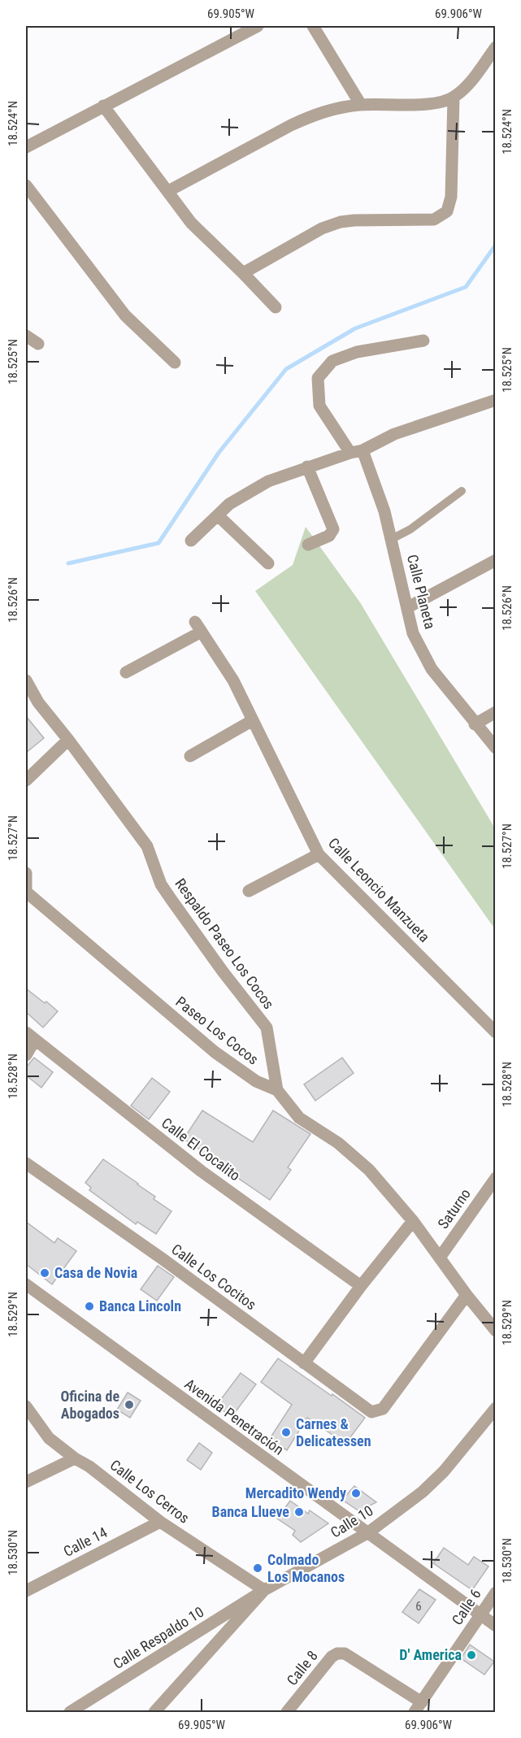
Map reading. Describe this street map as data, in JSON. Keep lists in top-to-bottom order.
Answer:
{
  "streets": {
    "street": [
      "Calle Planeta",
      "Calle Leoncio Manzueta",
      "Respaldo Paseo Los Cocos",
      "Paseo Los Cocos",
      "Calle El Cocalito",
      "Saturno",
      "Calle Los Cocitos",
      "Avenida Penetración",
      "Calle Los Cerros",
      "Calle 10",
      "Calle 14",
      "Calle 6",
      "Calle Respaldo 10",
      "Calle 8"
    ]
  },
  "crossings": [
    ["Respaldo Paseo Los Cocos", "Paseo Los Cocos"],
    ["Paseo Los Cocos", "Saturno"],
    ["Paseo Los Cocos", "Calle Los Cocitos"],
    ["Avenida Penetración", "Calle 10"],
    ["Avenida Penetración", "Calle 6"],
    ["Calle Los Cerros", "Calle 10"],
    ["Calle Los Cerros", "Calle 14"],
    ["Calle Los Cerros", "Calle Respaldo 10"],
    ["Calle 10", "Calle Respaldo 10"],
    ["Calle 6", "Calle 8"]
  ],
  "places": [
    "Casa de Novia",
    "Banca Lincoln",
    "Oficina de Abogados",
    "Carnes & Delicatessen",
    "Mercadito Wendy",
    "Banca Llueve",
    "Colmado Los Mocanos",
    "D' America"
  ],
  "house_numbers": ["6"],
  "coordinates": [
    "69.905°W",
    "69.906°W",
    "18.524°N",
    "18.525°N",
    "18.526°N",
    "18.527°N",
    "18.528°N",
    "18.529°N",
    "18.530°N"
  ]
}
